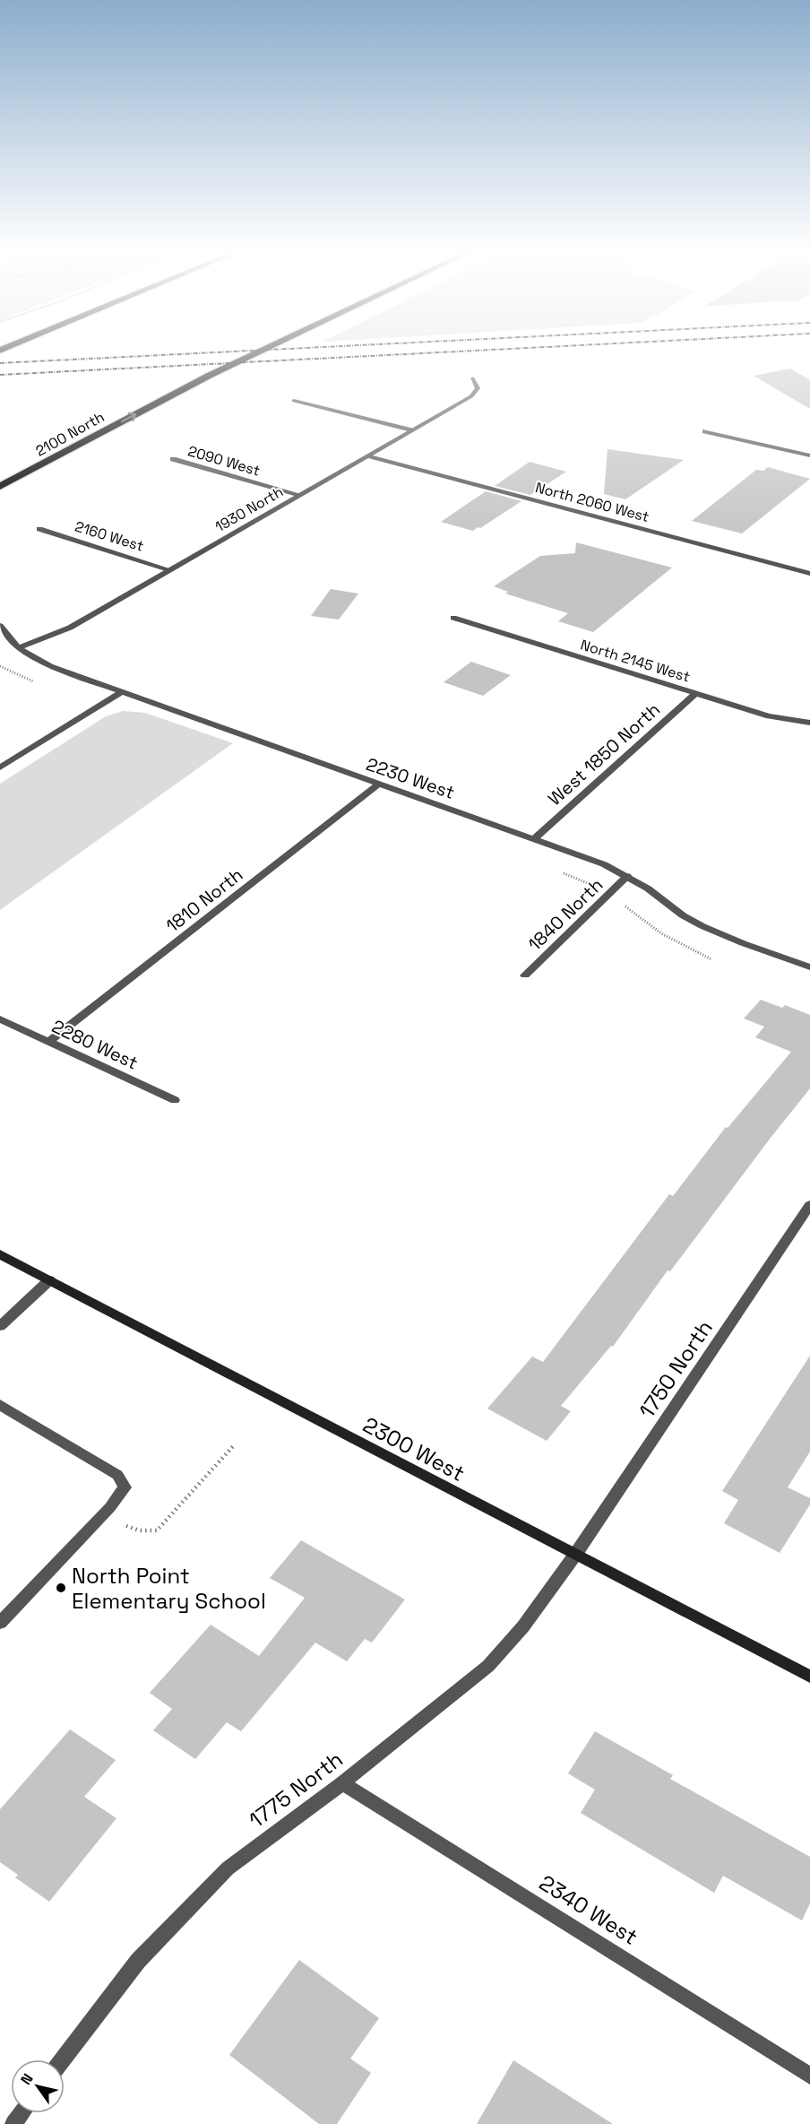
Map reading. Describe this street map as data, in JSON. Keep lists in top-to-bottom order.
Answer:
{
  "streets": {
    "highway": ["2100 North"],
    "main road": ["2300 West"],
    "street": [
      "2090 West",
      "North 2060 West",
      "1930 North",
      "2160 West",
      "North 2145 West",
      "West 1850 North",
      "2230 West",
      "1810 North",
      "1840 North",
      "2280 West",
      "1750 North",
      "1775 North",
      "2340 West"
    ]
  },
  "crossings": [
    ["2090 West", "1930 North"],
    ["North 2060 West", "1930 North"],
    ["1930 North", "2160 West"],
    ["1930 North", "2230 West"],
    ["North 2145 West", "West 1850 North"],
    ["West 1850 North", "2230 West"],
    ["2230 West", "1810 North"],
    ["2230 West", "1840 North"],
    ["1810 North", "2280 West"],
    ["1750 North", "2300 West"],
    ["1750 North", "1775 North"],
    ["2300 West", "1775 North"],
    ["1775 North", "2340 West"]
  ],
  "one_way": ["2100 North"],
  "places": ["North Point Elementary School"],
  "north": "top left"
}
